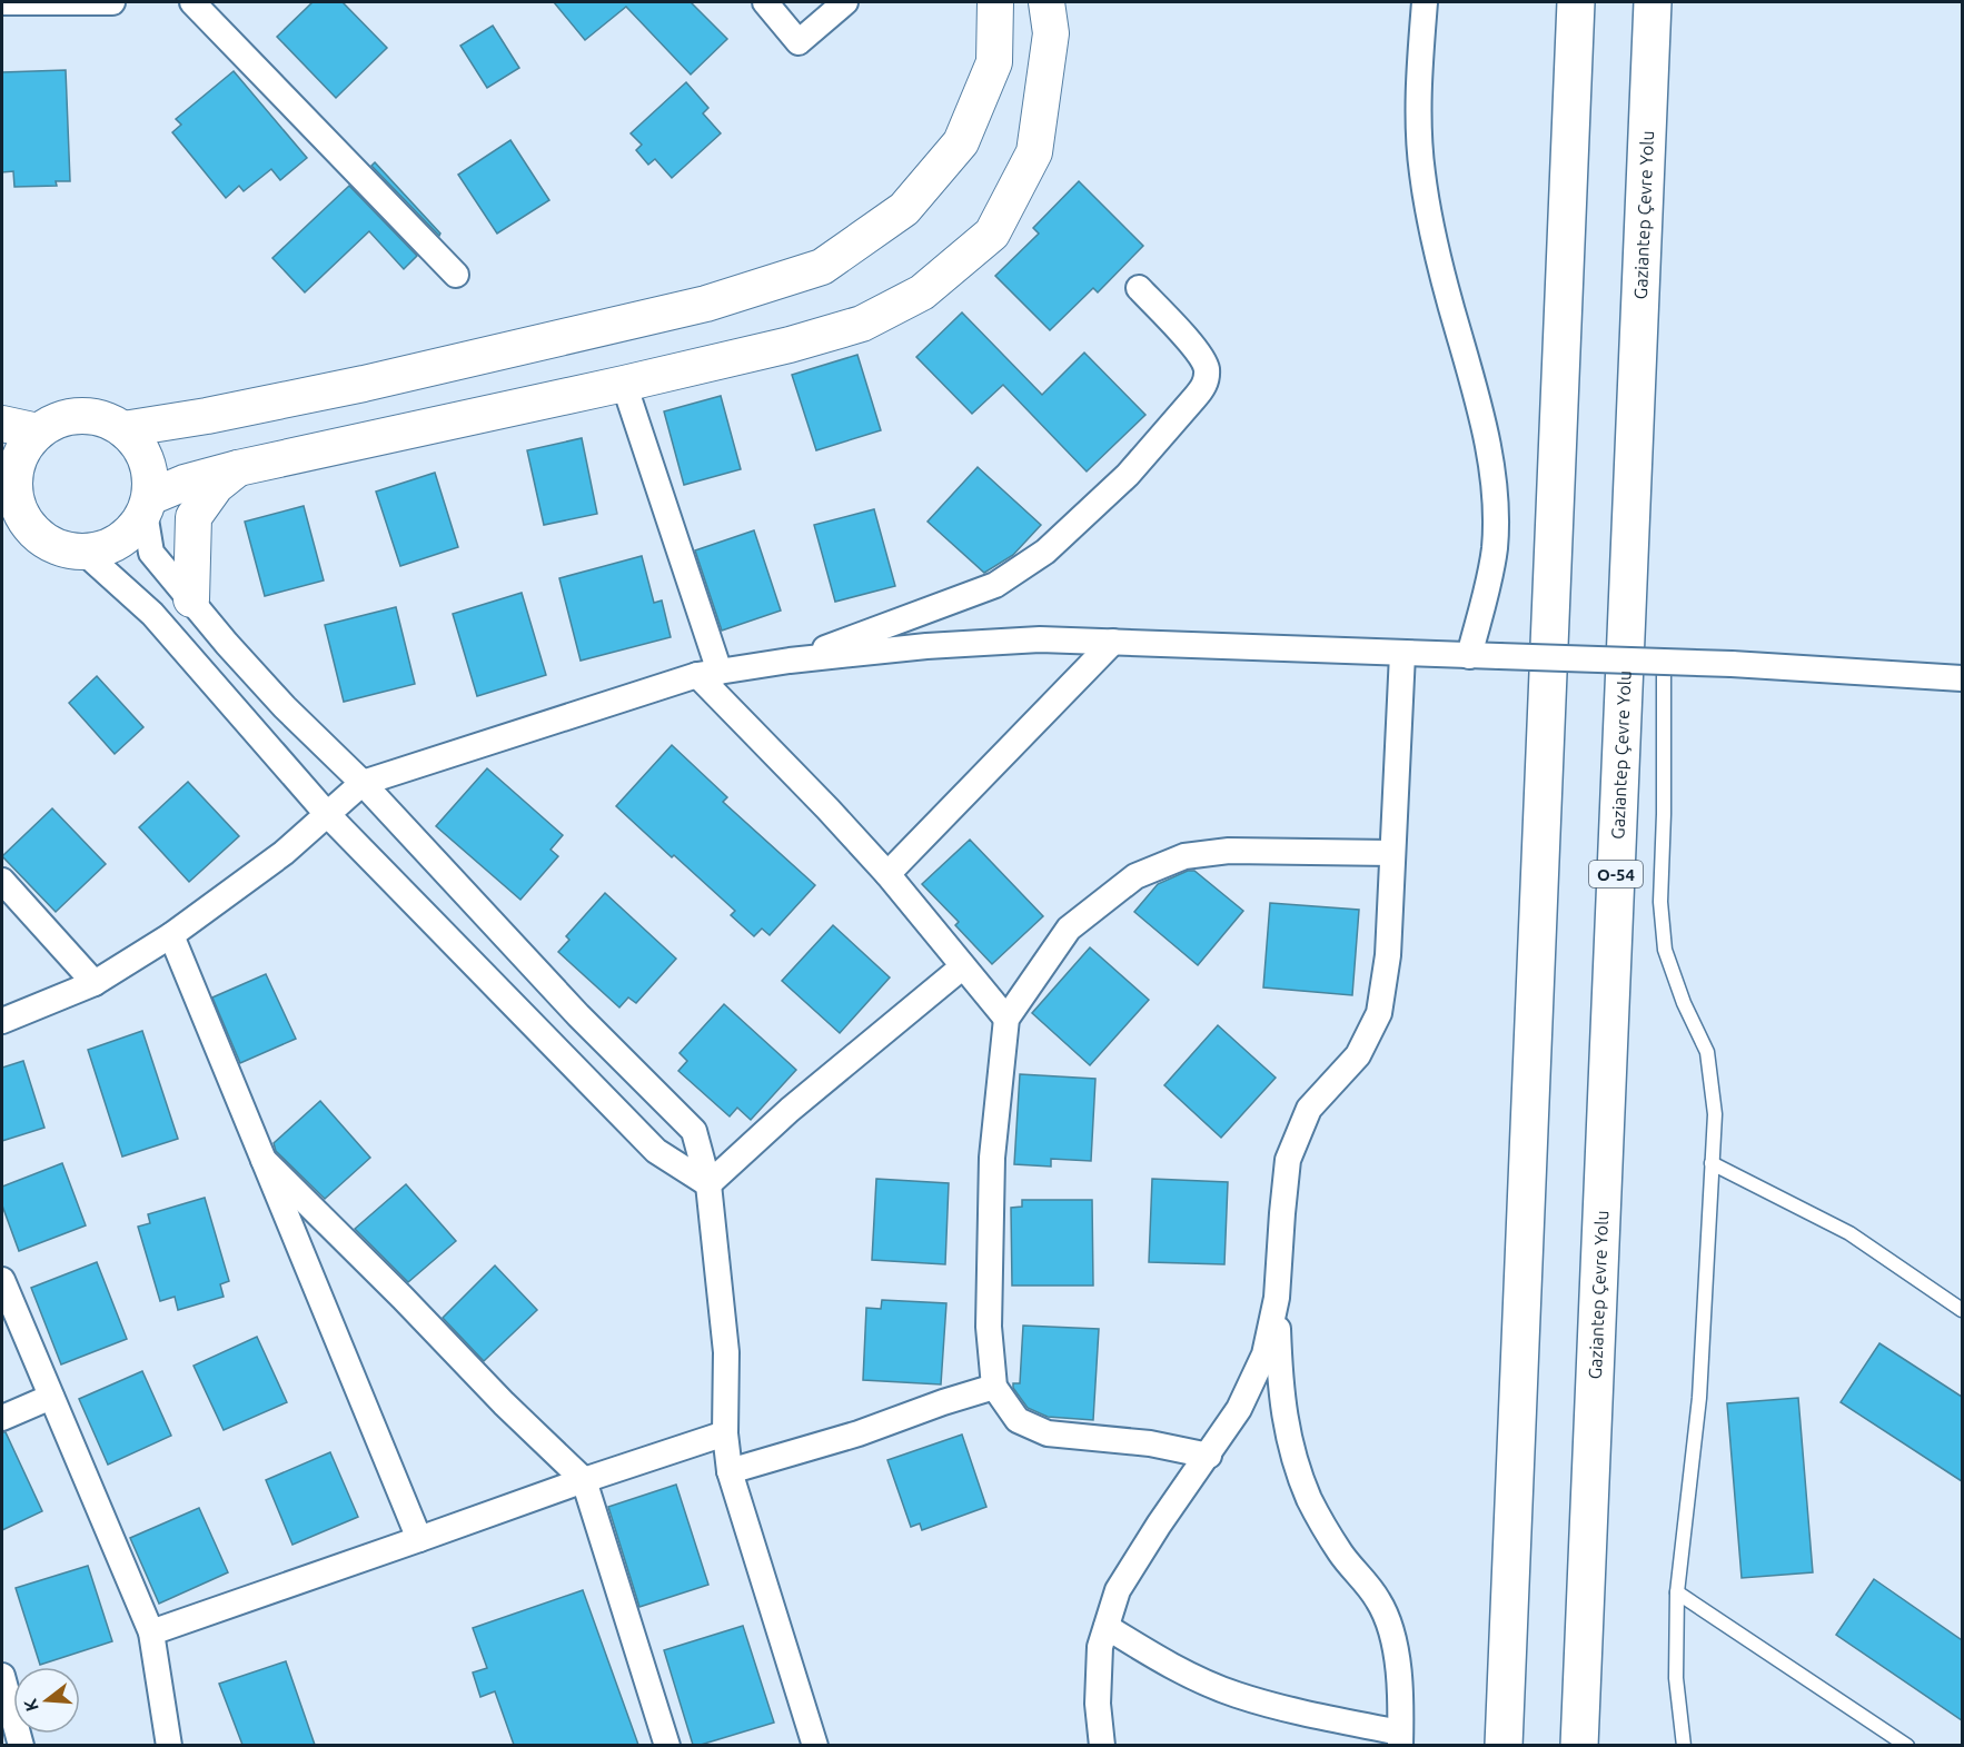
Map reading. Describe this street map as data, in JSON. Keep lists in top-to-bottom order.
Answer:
{
  "streets": {
    "highway": ["Gaziantep Çevre Yolu", "O-54"]
  },
  "north": "left"
}
